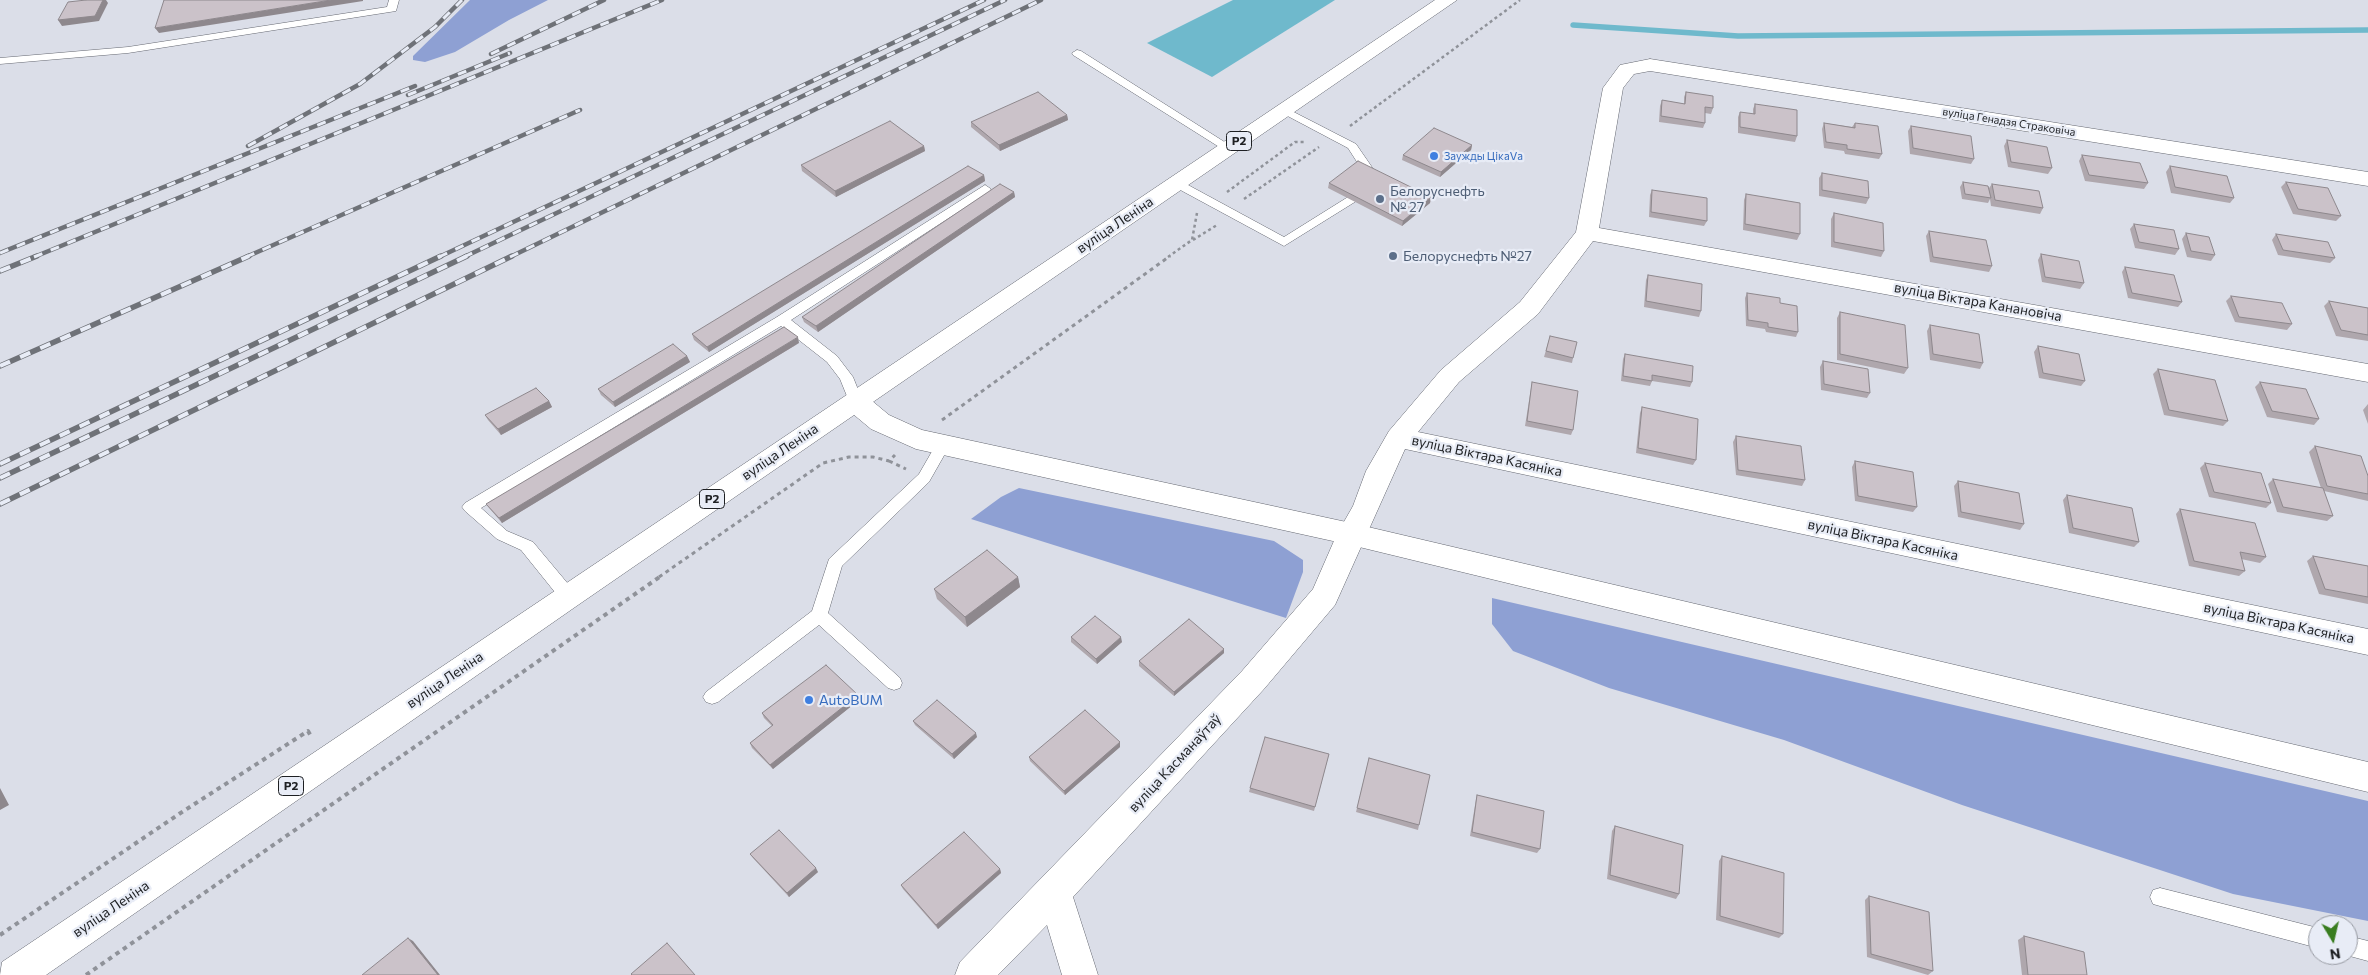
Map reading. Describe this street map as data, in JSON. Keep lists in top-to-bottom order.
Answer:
{
  "streets": {
    "street": [
      "вуліца Генадзя Страковіча",
      "Р2",
      "вуліца Леніна",
      "вуліца Віктара Канановіча",
      "вуліца Віктара Касяніка",
      "вуліца Касманаўтаў"
    ]
  },
  "crossings": [
    ["вуліца Генадзя Страковіча", "вуліца Віктара Канановіча"],
    ["вуліца Генадзя Страковіча", "вуліца Касманаўтаў"],
    ["вуліца Віктара Канановіча", "вуліца Касманаўтаў"],
    ["вуліца Віктара Касяніка", "вуліца Касманаўтаў"]
  ],
  "places": [
    "Заужды ЦікаVа",
    "Белоруснефть № 27",
    "Белоруснефть №27",
    "AutoBUM"
  ],
  "north": "bottom"
}
